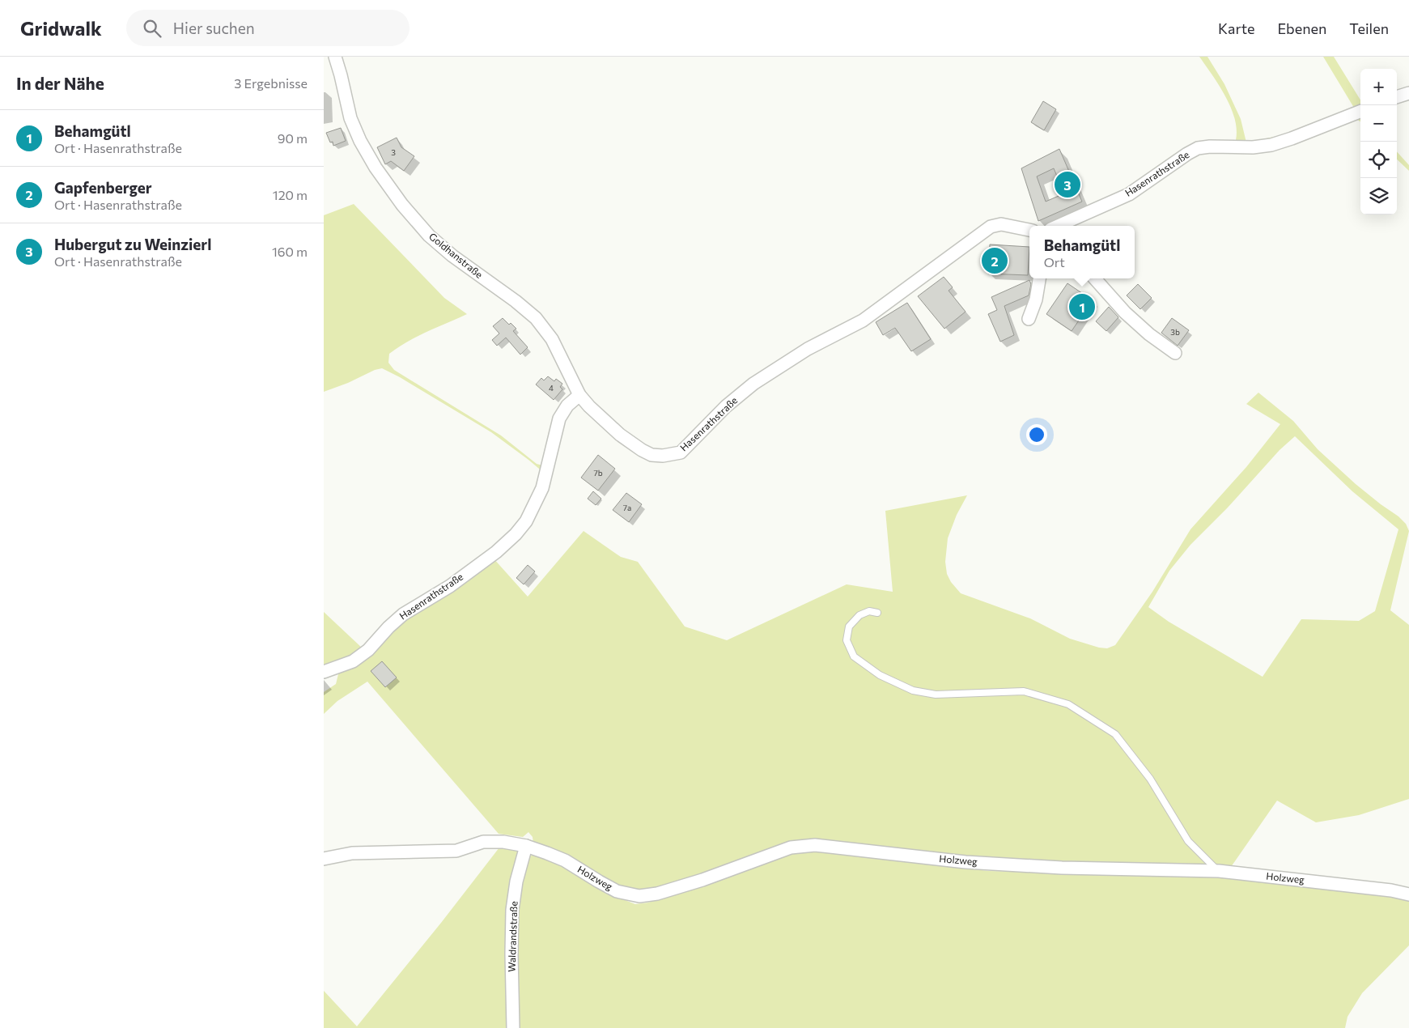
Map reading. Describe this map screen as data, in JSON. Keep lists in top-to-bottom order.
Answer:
{
  "streets": {
    "street": [
      "Hasenrathstraße",
      "Goldhanstraße",
      "Holzweg",
      "Waldrandstraße"
    ]
  },
  "crossings": [
    ["Hasenrathstraße", "Goldhanstraße"],
    ["Holzweg", "Waldrandstraße"]
  ],
  "house_numbers": [
    "3",
    "3b",
    "4",
    "7b",
    "7a"
  ],
  "page": {
    "header": "Gridwalk",
    "search": "Hier suchen",
    "nav": ["Karte", "Ebenen", "Teilen"],
    "heading": ["In der Nähe", "3 Ergebnisse"],
    "map_buttons": ["+", "−"],
    "list": [
      {
        "mark": "1",
        "name": "Behamgütl",
        "note": "Ort · Hasenrathstraße",
        "value": "90 m"
      },
      {
        "mark": "2",
        "name": "Gapfenberger",
        "note": "Ort · Hasenrathstraße",
        "value": "120 m"
      },
      {
        "mark": "3",
        "name": "Hubergut zu Weinzierl",
        "note": "Ort · Hasenrathstraße",
        "value": "160 m"
      }
    ],
    "pins": ["3", "2", "1"],
    "popup": ["Behamgütl", "Ort"]
  }
}
